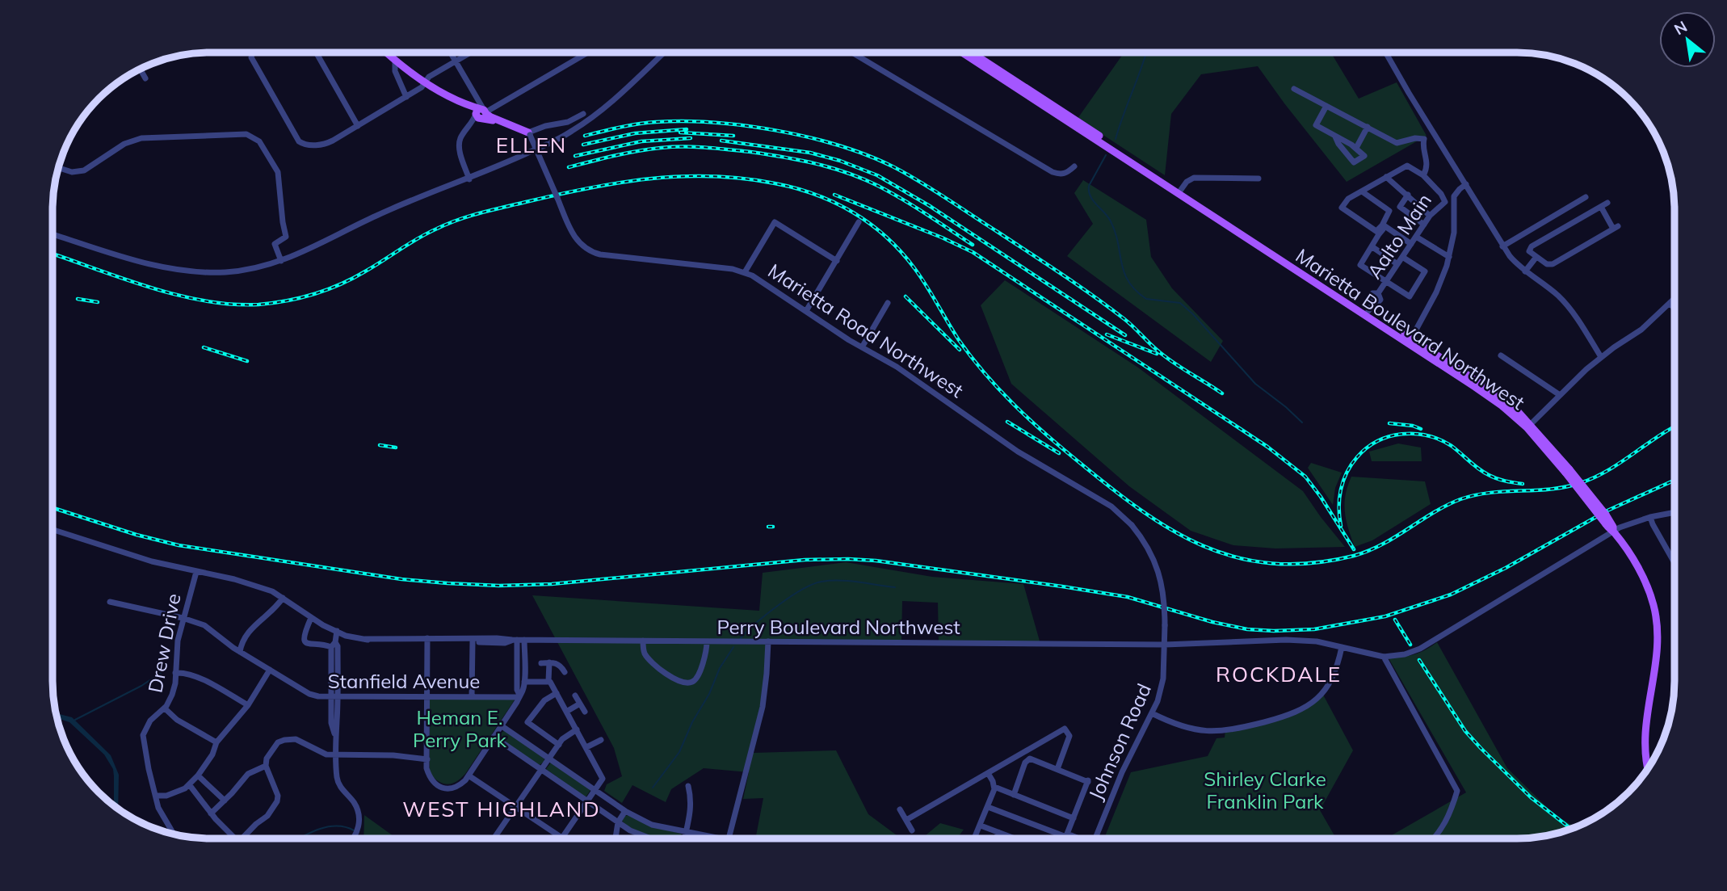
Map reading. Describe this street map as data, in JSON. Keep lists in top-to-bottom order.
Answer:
{
  "streets": {
    "main road": ["Marietta Boulevard Northwest"],
    "street": [
      "Aalto Main",
      "Marietta Road Northwest",
      "Perry Boulevard Northwest",
      "Drew Drive",
      "Stanfield Avenue",
      "Johnson Road"
    ]
  },
  "crossings": [
    ["Marietta Road Northwest", "Perry Boulevard Northwest"],
    ["Marietta Road Northwest", "Johnson Road"],
    ["Perry Boulevard Northwest", "Drew Drive"],
    ["Perry Boulevard Northwest", "Johnson Road"],
    ["Drew Drive", "Stanfield Avenue"]
  ],
  "districts": ["ELLEN", "ROCKDALE", "WEST HIGHLAND"],
  "parks": ["Heman E. Perry Park", "Shirley Clarke Franklin Park"],
  "north": "top left"
}
